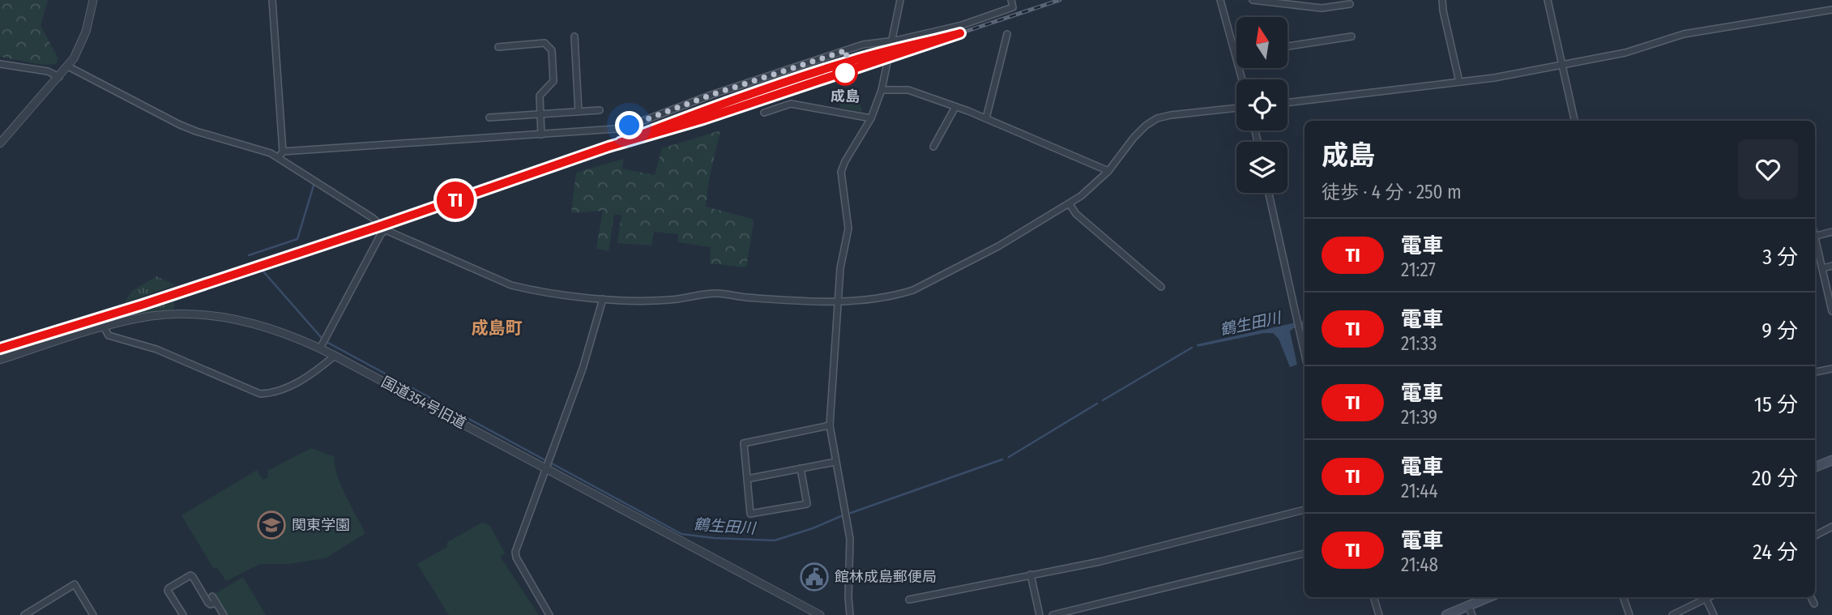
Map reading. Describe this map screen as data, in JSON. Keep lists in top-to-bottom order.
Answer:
{
  "streets": {
    "street": ["国道354号旧道"]
  },
  "districts": ["成島町"],
  "water": ["鶴生田川"],
  "places": {
    "other": ["成島"],
    "school or university": ["関東学園"],
    "public building": ["館林成島郵便局"]
  },
  "north": "top",
  "page": {
    "on_map": "TI",
    "heading": ["成島", "徒歩 · 4 分 · 250 m"],
    "list": [
      {
        "mark": "TI",
        "name": "電車",
        "note": "21:27",
        "value": "3 分"
      },
      {
        "mark": "TI",
        "name": "電車",
        "note": "21:33",
        "value": "9 分"
      },
      {
        "mark": "TI",
        "name": "電車",
        "note": "21:39",
        "value": "15 分"
      },
      {
        "mark": "TI",
        "name": "電車",
        "note": "21:44",
        "value": "20 分"
      },
      {
        "mark": "TI",
        "name": "電車",
        "note": "21:48",
        "value": "24 分"
      }
    ]
  }
}
